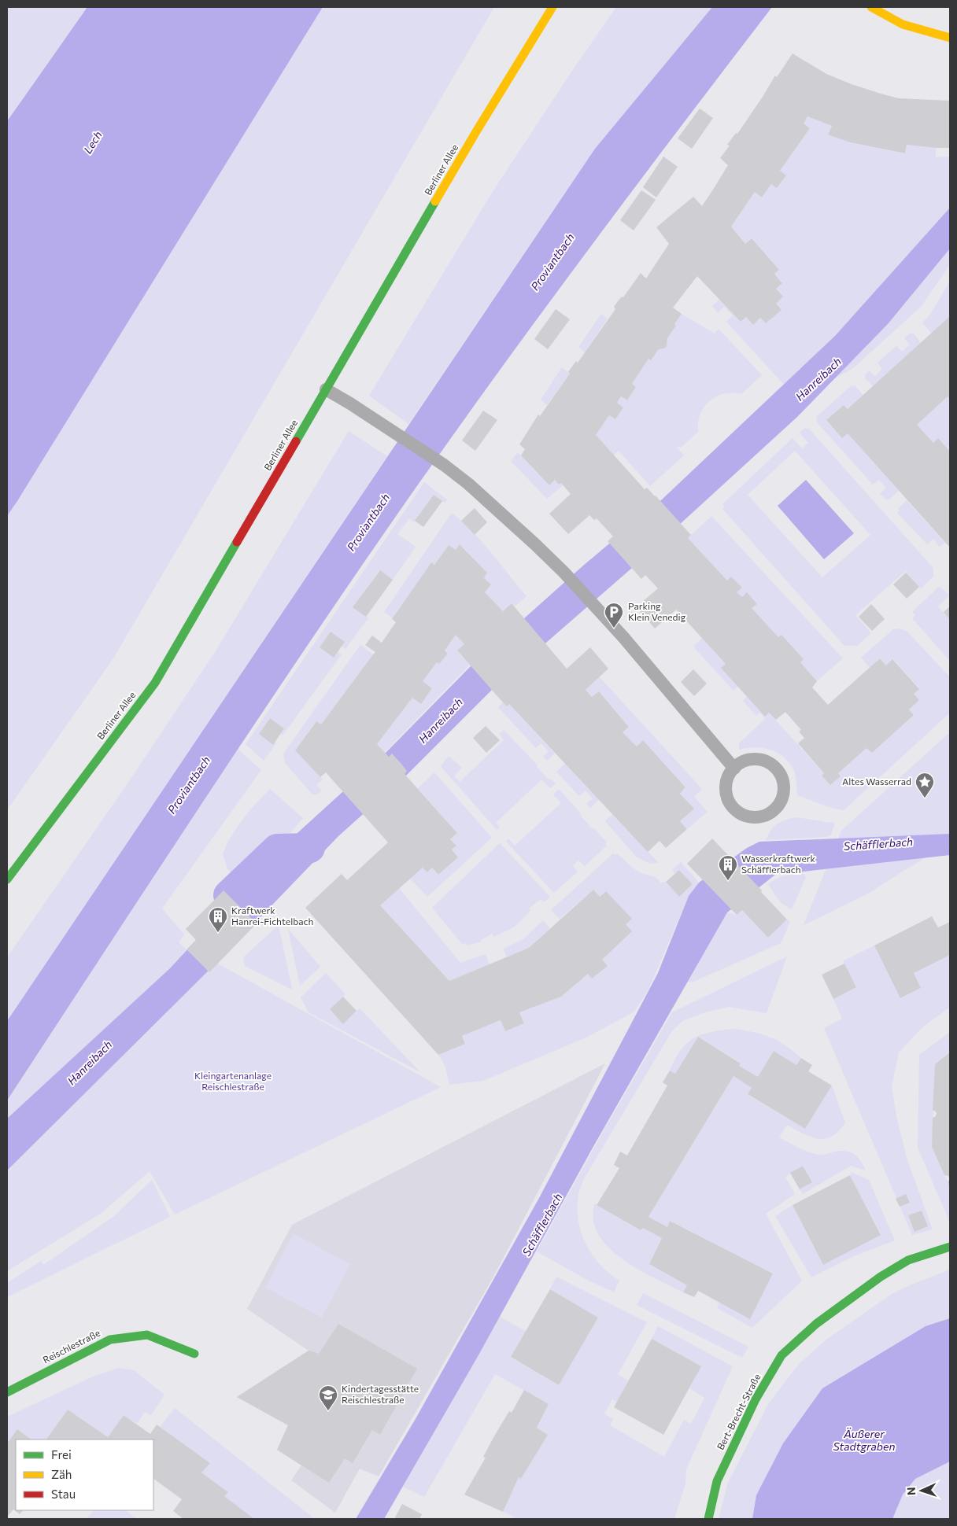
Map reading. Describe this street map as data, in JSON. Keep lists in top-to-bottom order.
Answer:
{
  "streets": {
    "main road": ["Berliner Allee", "Reischlestraße", "Bert-Brecht-Straße"]
  },
  "water": [
    "Lech",
    "Proviantbach",
    "Hanreibach",
    "Schäfflerbach",
    "Äußerer Stadtgraben"
  ],
  "parks": ["Kleingartenanlage Reischlestraße"],
  "places": {
    "parking": ["Parking Klein Venedig"],
    "place": ["Altes Wasserrad"],
    "building": ["Wasserkraftwerk Schäfflerbach", "Kraftwerk Hanrei-Fichtelbach"],
    "school or university": ["Kindertagesstätte Reischlestraße"]
  },
  "legend": ["Frei", "Zäh", "Stau"],
  "north": "left"
}
